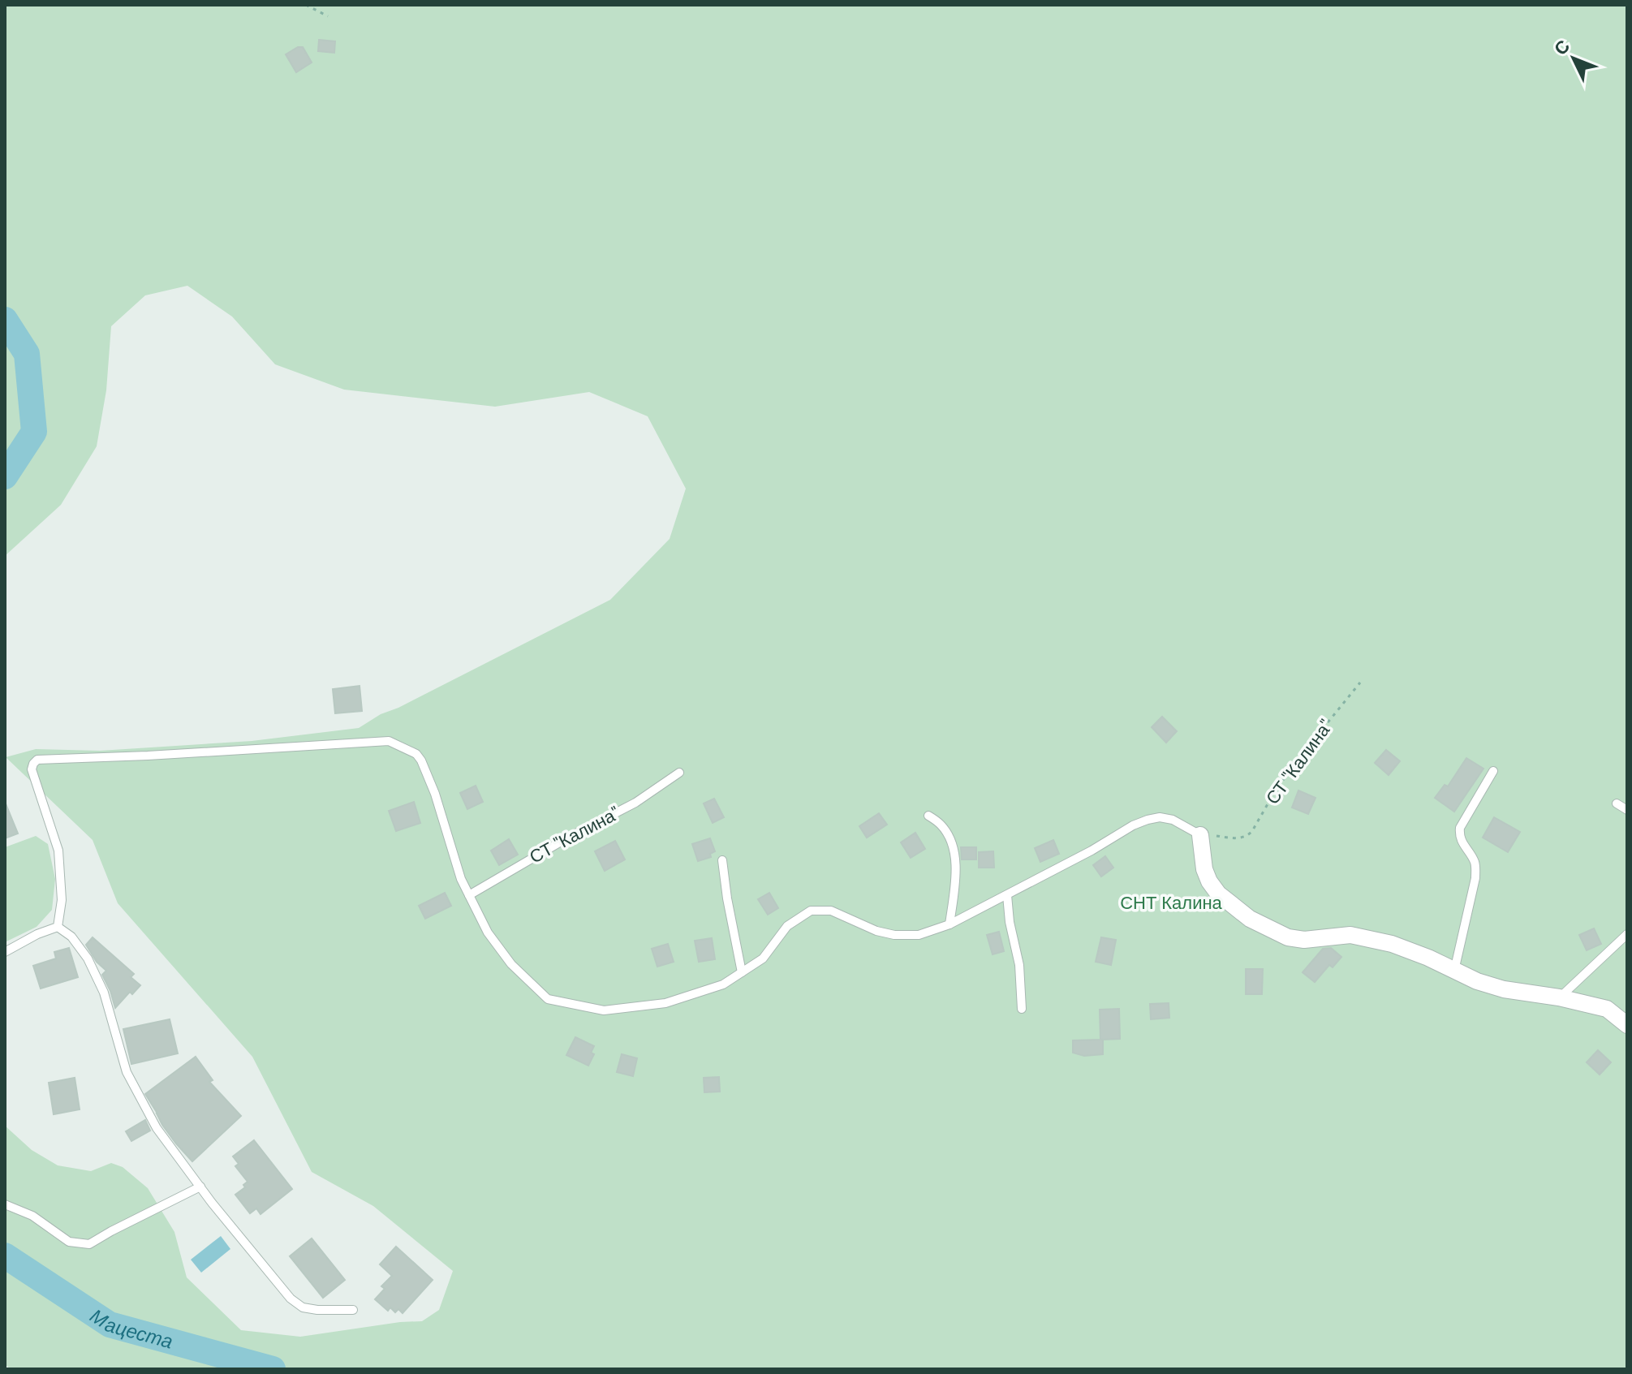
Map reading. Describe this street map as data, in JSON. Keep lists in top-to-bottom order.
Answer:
{
  "streets": {
    "lane": ["СТ \"Калина\""]
  },
  "water": ["Мацеста"],
  "parks": ["СНТ Калина"],
  "north": "top left"
}
